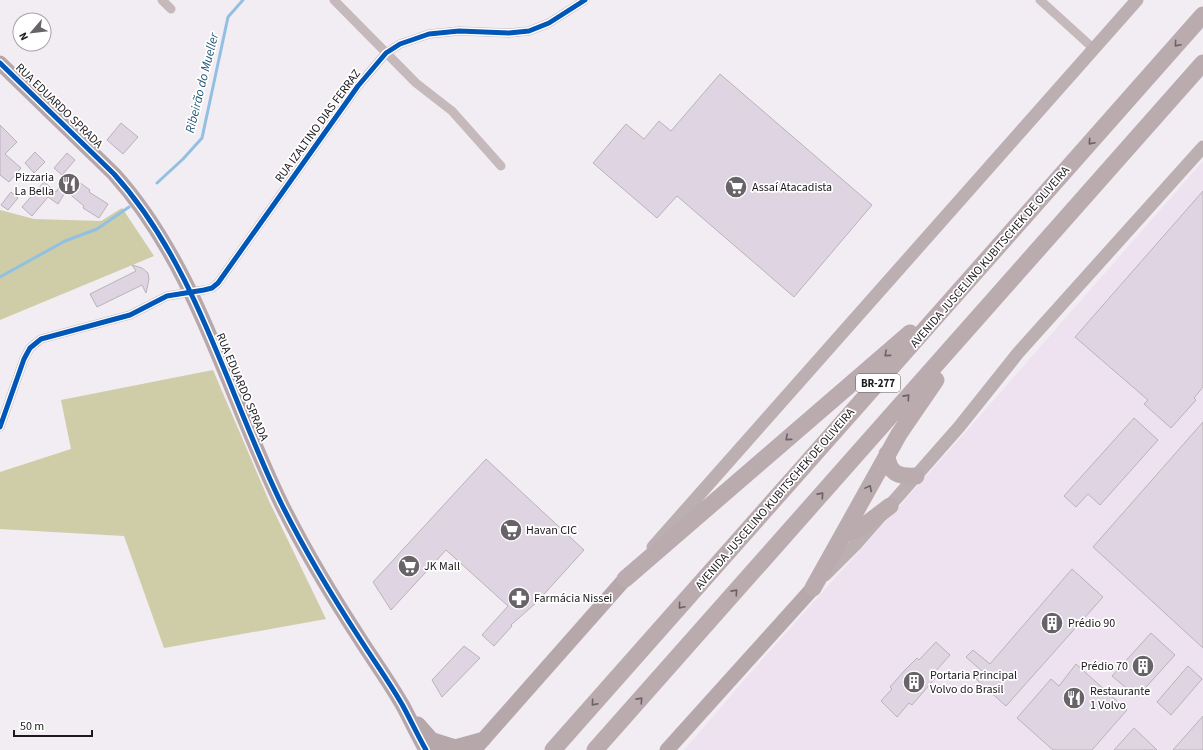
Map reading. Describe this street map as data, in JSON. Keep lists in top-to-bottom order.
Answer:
{
  "streets": {
    "highway": ["AVENIDA JUSCELINO KUBITSCHEK DE OLIVEIRA", "BR-277"],
    "main road": ["RUA EDUARDO SPRADA"],
    "street": ["RUA IZALTINO DIAS FERRAZ"]
  },
  "crossings": [
    ["RUA EDUARDO SPRADA", "RUA IZALTINO DIAS FERRAZ"]
  ],
  "water": ["Ribeirão do Mueller"],
  "places": {
    "restaurant": ["Pizzaria La Bella", "Restaurante 1 Volvo"],
    "supermarket": ["Assaí Atacadista", "Havan CIC", "JK Mall"],
    "pharmacy": ["Farmácia Nissei"],
    "building": ["Prédio 90", "Prédio 70", "Portaria Principal Volvo do Brasil"]
  },
  "scale_bar": "50 m",
  "north": "bottom left"
}
